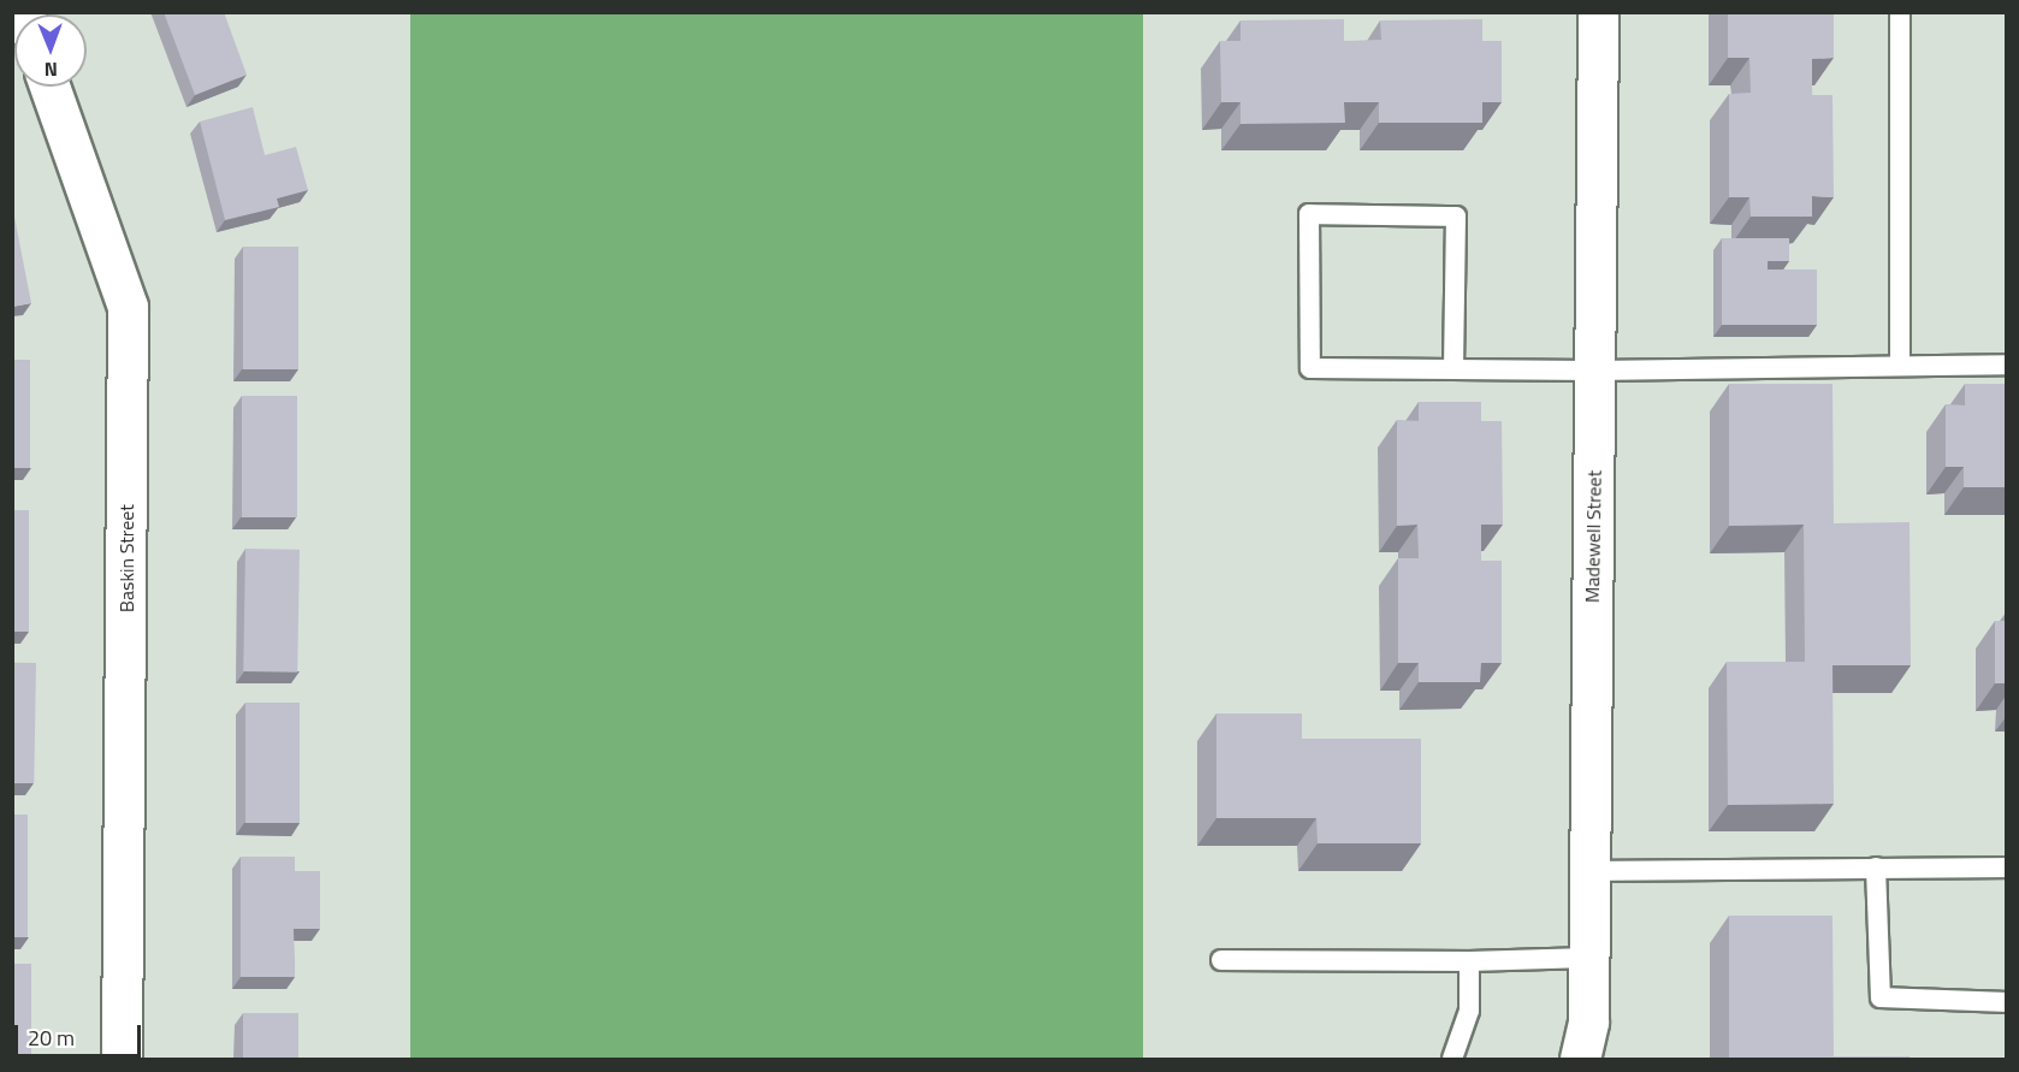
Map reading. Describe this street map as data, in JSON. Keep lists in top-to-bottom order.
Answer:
{
  "streets": {
    "street": ["Madewell Street", "Baskin Street"]
  },
  "scale_bar": "20 m",
  "north": "bottom"
}
